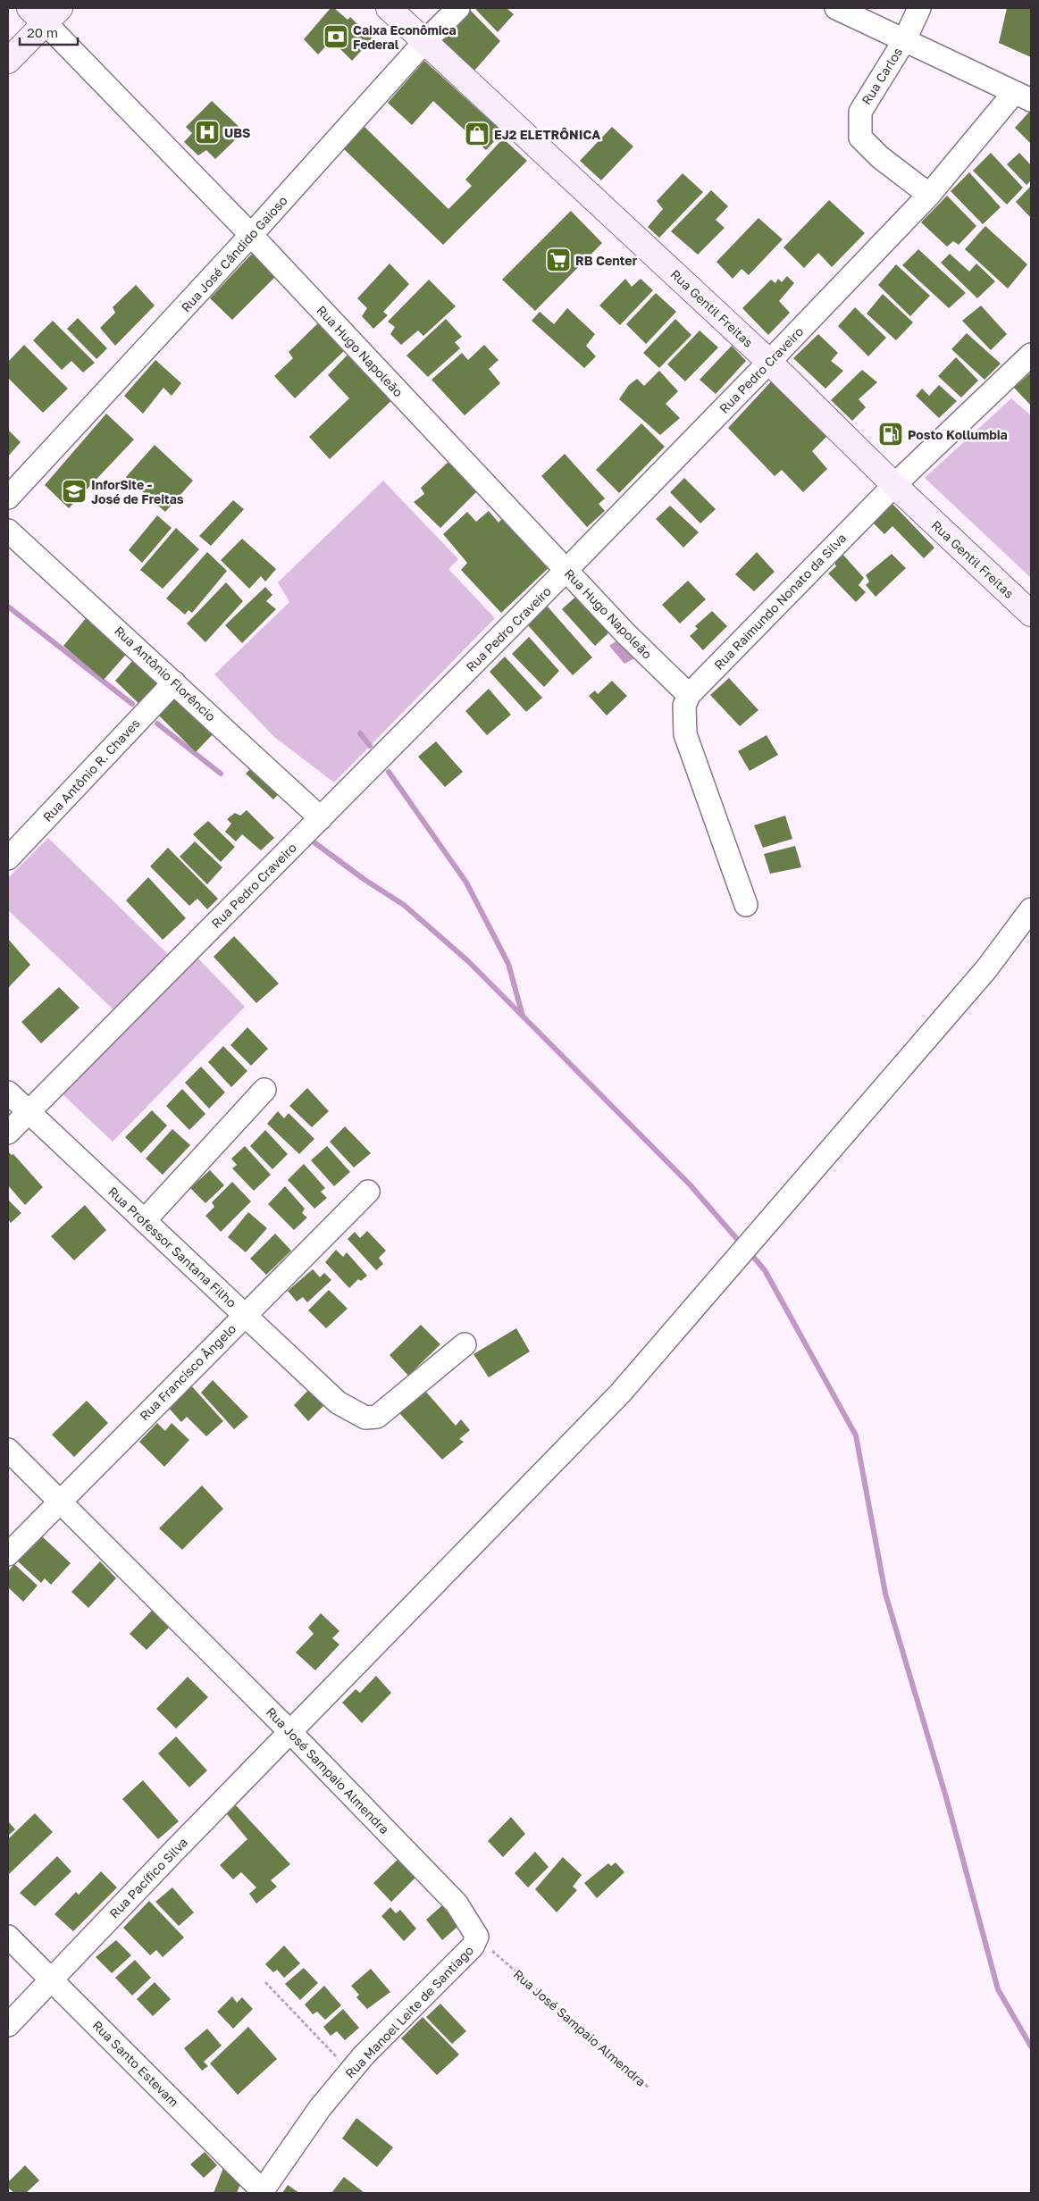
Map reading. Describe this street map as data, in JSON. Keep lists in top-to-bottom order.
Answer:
{
  "streets": {
    "main road": ["Rua Gentil Freitas"],
    "street": [
      "Rua Carlos",
      "Rua José Cândido Gaioso",
      "Rua Hugo Napoleão",
      "Rua Pedro Craveiro",
      "Rua Raimundo Nonato da Silva",
      "Rua Antônio Florêncio",
      "Rua Antônio R. Chaves",
      "Rua Professor Santana Filho",
      "Rua Francisco Ângelo",
      "Rua José Sampaio Almendra",
      "Rua Pacífico Silva",
      "Rua Manoel Leite de Santiago",
      "Rua Santo Estevam"
    ]
  },
  "crossings": [
    ["Rua Carlos", "Rua Pedro Craveiro"],
    ["Rua José Cândido Gaioso", "Rua Gentil Freitas"],
    ["Rua José Cândido Gaioso", "Rua Hugo Napoleão"],
    ["Rua Gentil Freitas", "Rua Pedro Craveiro"],
    ["Rua Gentil Freitas", "Rua Raimundo Nonato da Silva"],
    ["Rua Hugo Napoleão", "Rua Pedro Craveiro"],
    ["Rua Hugo Napoleão", "Rua Raimundo Nonato da Silva"],
    ["Rua Pedro Craveiro", "Rua Antônio Florêncio"],
    ["Rua Pedro Craveiro", "Rua Professor Santana Filho"],
    ["Rua Antônio Florêncio", "Rua Antônio R. Chaves"],
    ["Rua Professor Santana Filho", "Rua Francisco Ângelo"],
    ["Rua Francisco Ângelo", "Rua José Sampaio Almendra"],
    ["Rua José Sampaio Almendra", "Rua Pacífico Silva"],
    ["Rua José Sampaio Almendra", "Rua Manoel Leite de Santiago"],
    ["Rua Pacífico Silva", "Rua Santo Estevam"],
    ["Rua Manoel Leite de Santiago", "Rua Santo Estevam"]
  ],
  "places": {
    "bank": ["Caixa Econômica Federal"],
    "hospital": ["UBS"],
    "shop": ["EJ2 ELETRÔNICA"],
    "supermarket": ["RB Center"],
    "fuel station": ["Posto Kollumbia"],
    "school or university": ["InforSite - José de Freitas"]
  },
  "scale_bar": "20 m"
}
